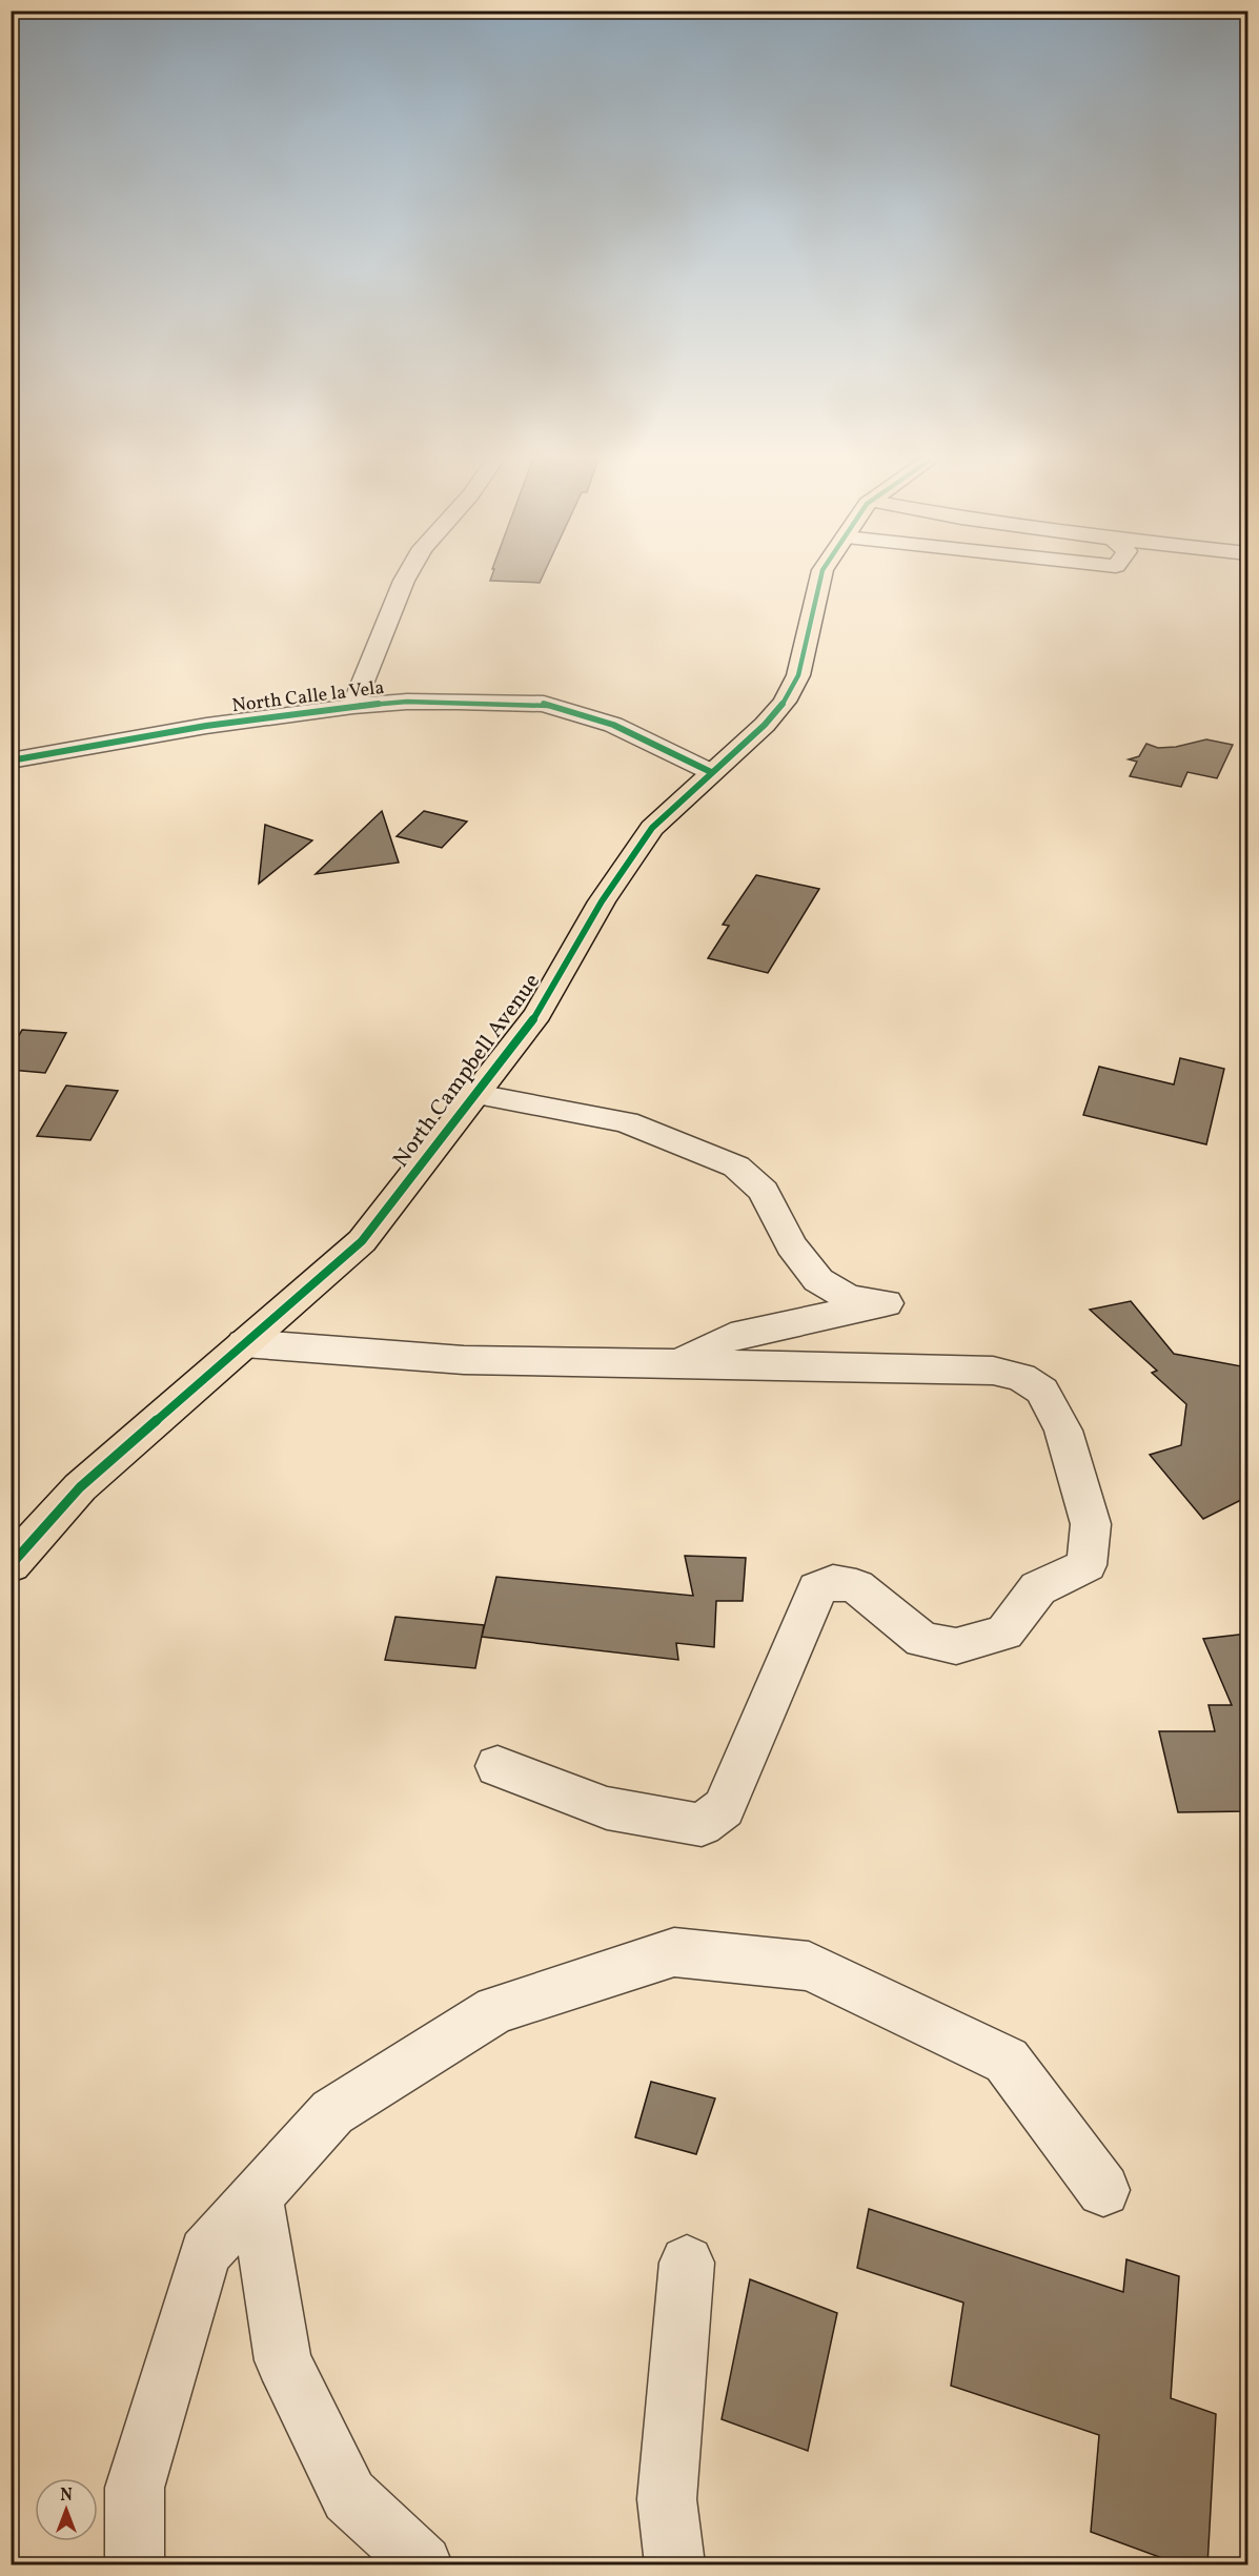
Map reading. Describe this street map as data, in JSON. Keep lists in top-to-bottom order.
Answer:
{
  "streets": {
    "main road": ["North Campbell Avenue"],
    "street": ["North Calle la Vela"]
  },
  "crossings": [
    ["North Calle la Vela", "North Campbell Avenue"]
  ],
  "north": "top"
}
